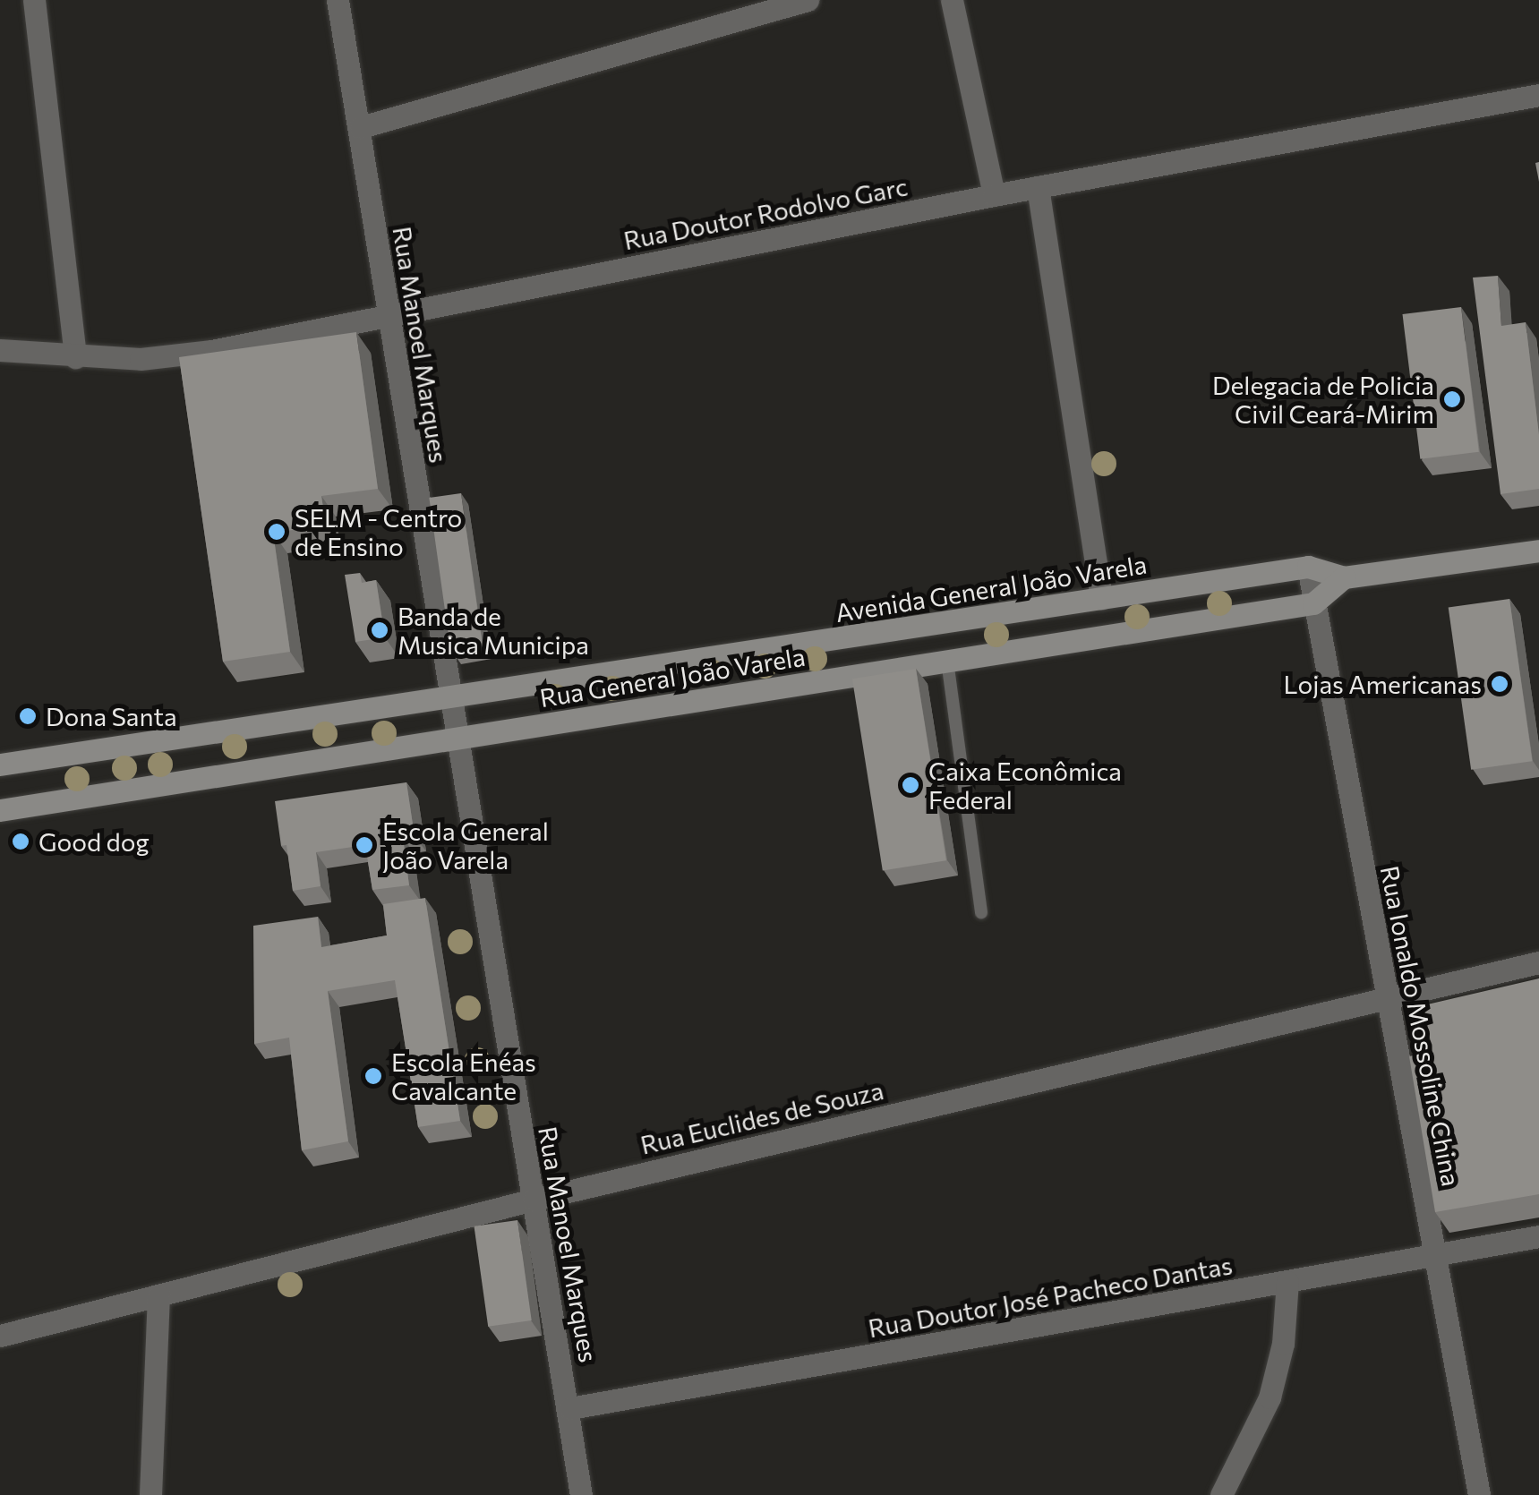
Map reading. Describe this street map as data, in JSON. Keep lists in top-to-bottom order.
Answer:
{
  "streets": {
    "main road": ["Avenida General João Varela", "Rua General João Varela"],
    "street": [
      "Rua Doutor Rodolvo Garc",
      "Rua Manoel Marques",
      "Rua Ionaldo Mossoline China",
      "Rua Euclides de Souza",
      "Rua Doutor José Pacheco Dantas"
    ]
  },
  "crossings": [
    ["Rua Doutor Rodolvo Garc", "Rua Manoel Marques"],
    ["Rua Manoel Marques", "Avenida General João Varela"],
    ["Rua Manoel Marques", "Rua General João Varela"],
    ["Rua Manoel Marques", "Rua Euclides de Souza"],
    ["Rua Manoel Marques", "Rua Doutor José Pacheco Dantas"],
    ["Avenida General João Varela", "Rua Ionaldo Mossoline China"],
    ["Rua General João Varela", "Rua Ionaldo Mossoline China"],
    ["Rua Ionaldo Mossoline China", "Rua Euclides de Souza"],
    ["Rua Ionaldo Mossoline China", "Rua Doutor José Pacheco Dantas"]
  ],
  "places": [
    "Delegacia de Policia Civil Ceará-Mirim",
    "SELM - Centro de Ensino",
    "Banda de Musica Municipa",
    "Lojas Americanas",
    "Dona Santa",
    "Caixa Econômica Federal",
    "Good dog",
    "Escola General João Varela",
    "Escola Enéas Cavalcante"
  ]
}
